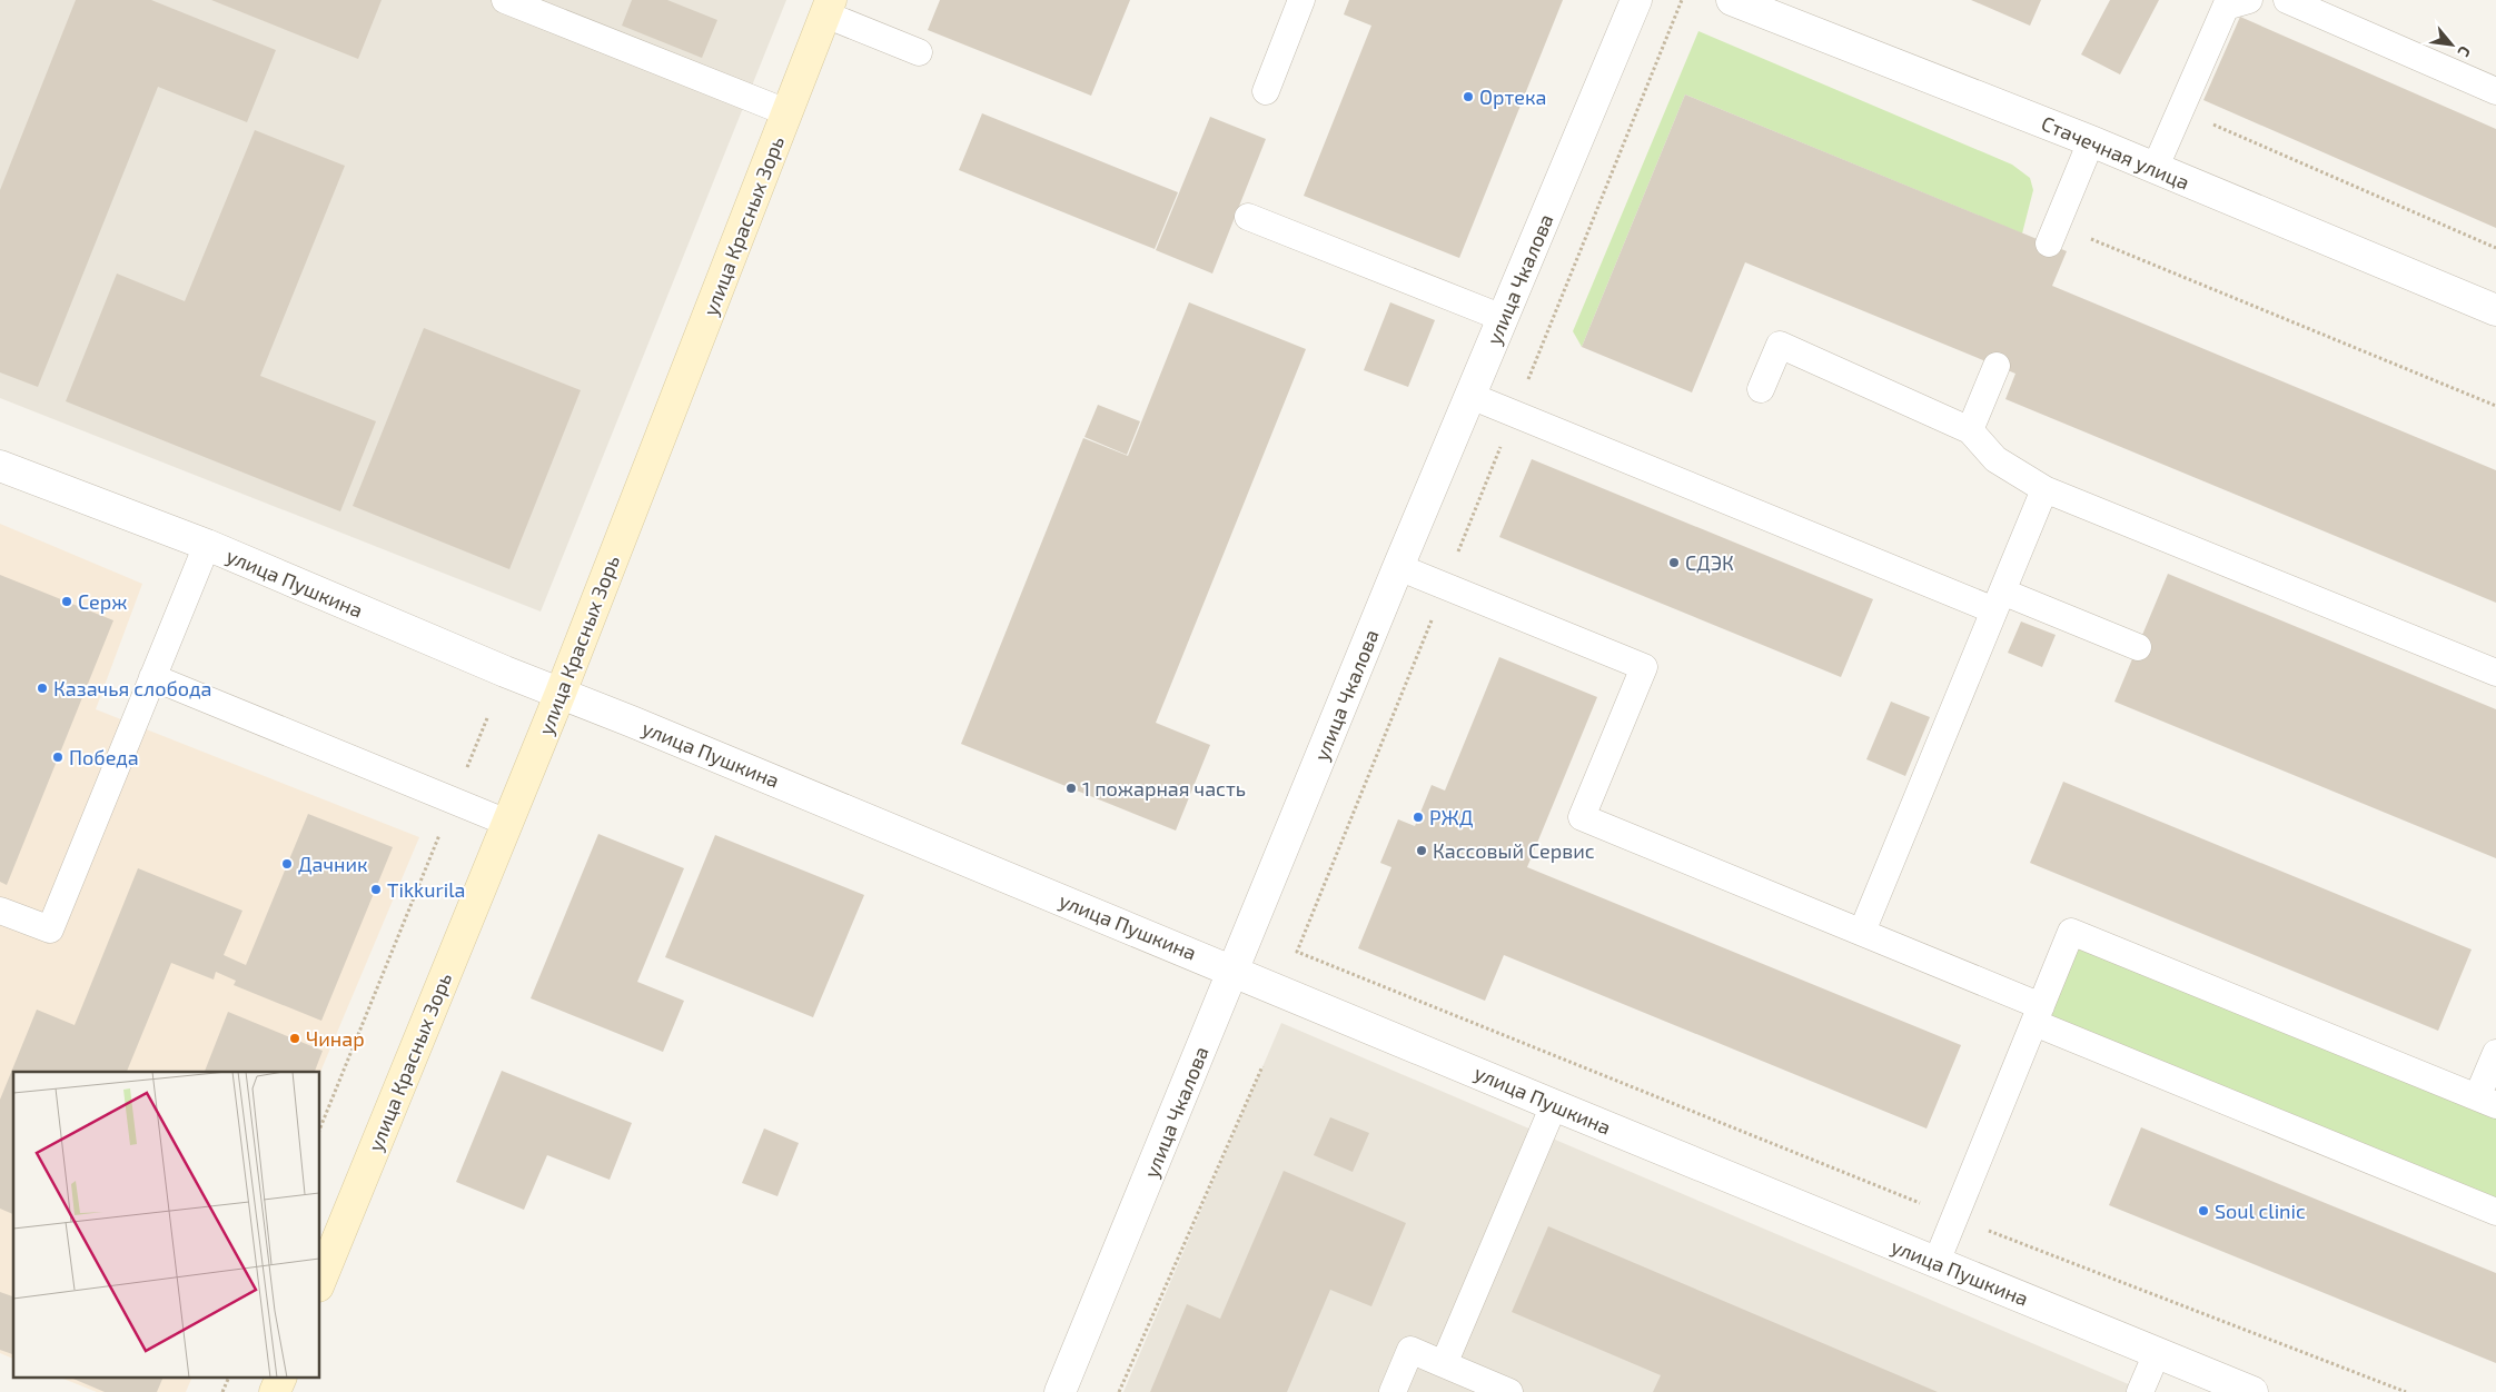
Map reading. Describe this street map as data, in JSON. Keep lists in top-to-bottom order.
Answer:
{
  "streets": {
    "main road": ["улица Красных Зорь"],
    "street": ["Стачечная улица", "улица Чкалова", "улица Пушкина"]
  },
  "crossings": [
    ["улица Красных Зорь", "улица Пушкина"],
    ["улица Чкалова", "улица Пушкина"]
  ],
  "places": [
    "Ортека",
    "СДЭК",
    "Серж",
    "Казачья слобода",
    "Победа",
    "1 пожарная часть",
    "РЖД",
    "Кассовый Сервис",
    "Дачник",
    "Tikkurila",
    "Чинар",
    "Soul clinic"
  ],
  "north": "bottom right"
}
